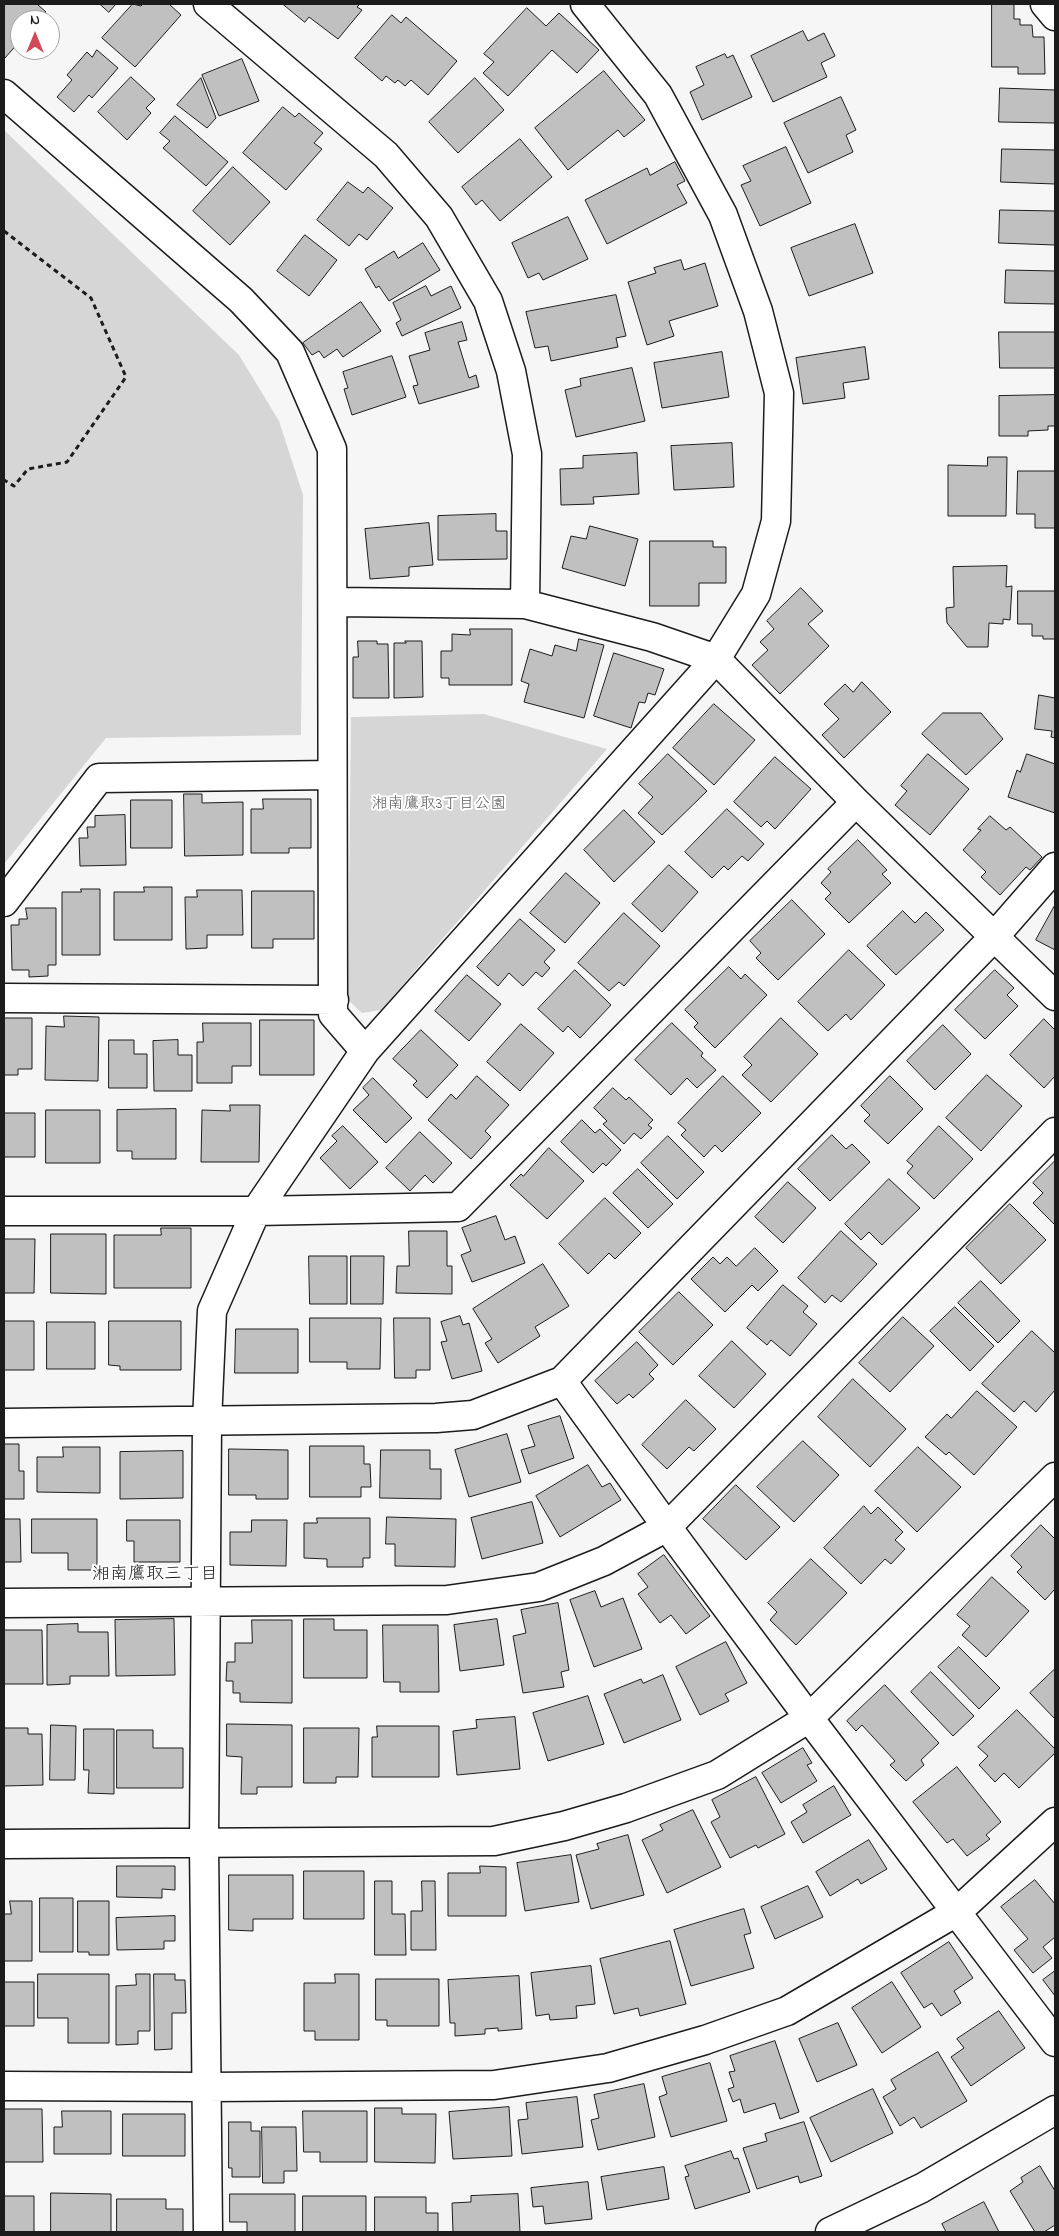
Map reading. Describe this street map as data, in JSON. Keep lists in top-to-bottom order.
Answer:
{
  "districts": ["湘南鷹取三丁目"],
  "parks": ["湘南鷹取3丁目公園"],
  "north": "top"
}
